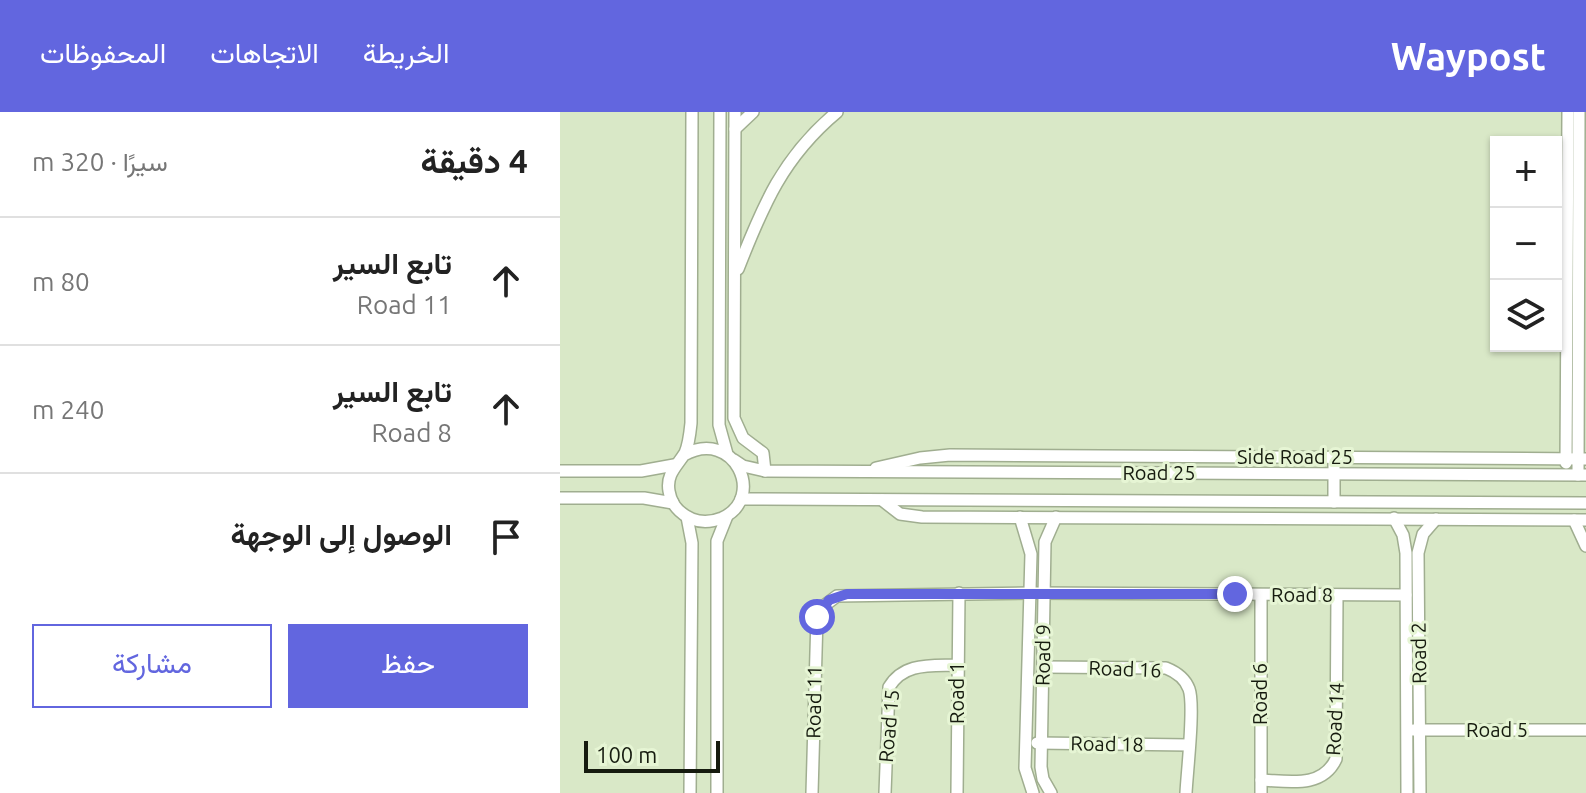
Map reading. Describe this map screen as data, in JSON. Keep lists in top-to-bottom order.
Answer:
{
  "streets": {
    "street": [
      "Side Road 25",
      "Road 25",
      "Road 8",
      "Road 2",
      "Road 9",
      "Road 16",
      "Road 1",
      "Road 6",
      "Road 11",
      "Road 14",
      "Road 15",
      "Road 5",
      "Road 18"
    ]
  },
  "crossings": [
    ["Side Road 25", "Road 25"],
    ["Road 8", "Road 2"],
    ["Road 8", "Road 9"],
    ["Road 8", "Road 1"],
    ["Road 8", "Road 6"],
    ["Road 8", "Road 11"],
    ["Road 8", "Road 14"],
    ["Road 2", "Road 5"],
    ["Road 9", "Road 16"],
    ["Road 9", "Road 18"],
    ["Road 16", "Road 18"],
    ["Road 1", "Road 15"],
    ["Road 6", "Road 14"]
  ],
  "scale_bar": "100 m",
  "page": {
    "header": "Waypost",
    "nav": ["الخريطة", "الاتجاهات", "المحفوظات"],
    "heading": ["4 دقيقة", "سيرًا · 320 m"],
    "map_buttons": ["+", "−"],
    "list": [
      ["تابع السير", "Road 11", "80 m"],
      ["تابع السير", "Road 8", "240 m"],
      "الوصول إلى الوجهة"
    ],
    "buttons": ["حفظ", "مشاركة"],
    "scale": "100 m"
  }
}
